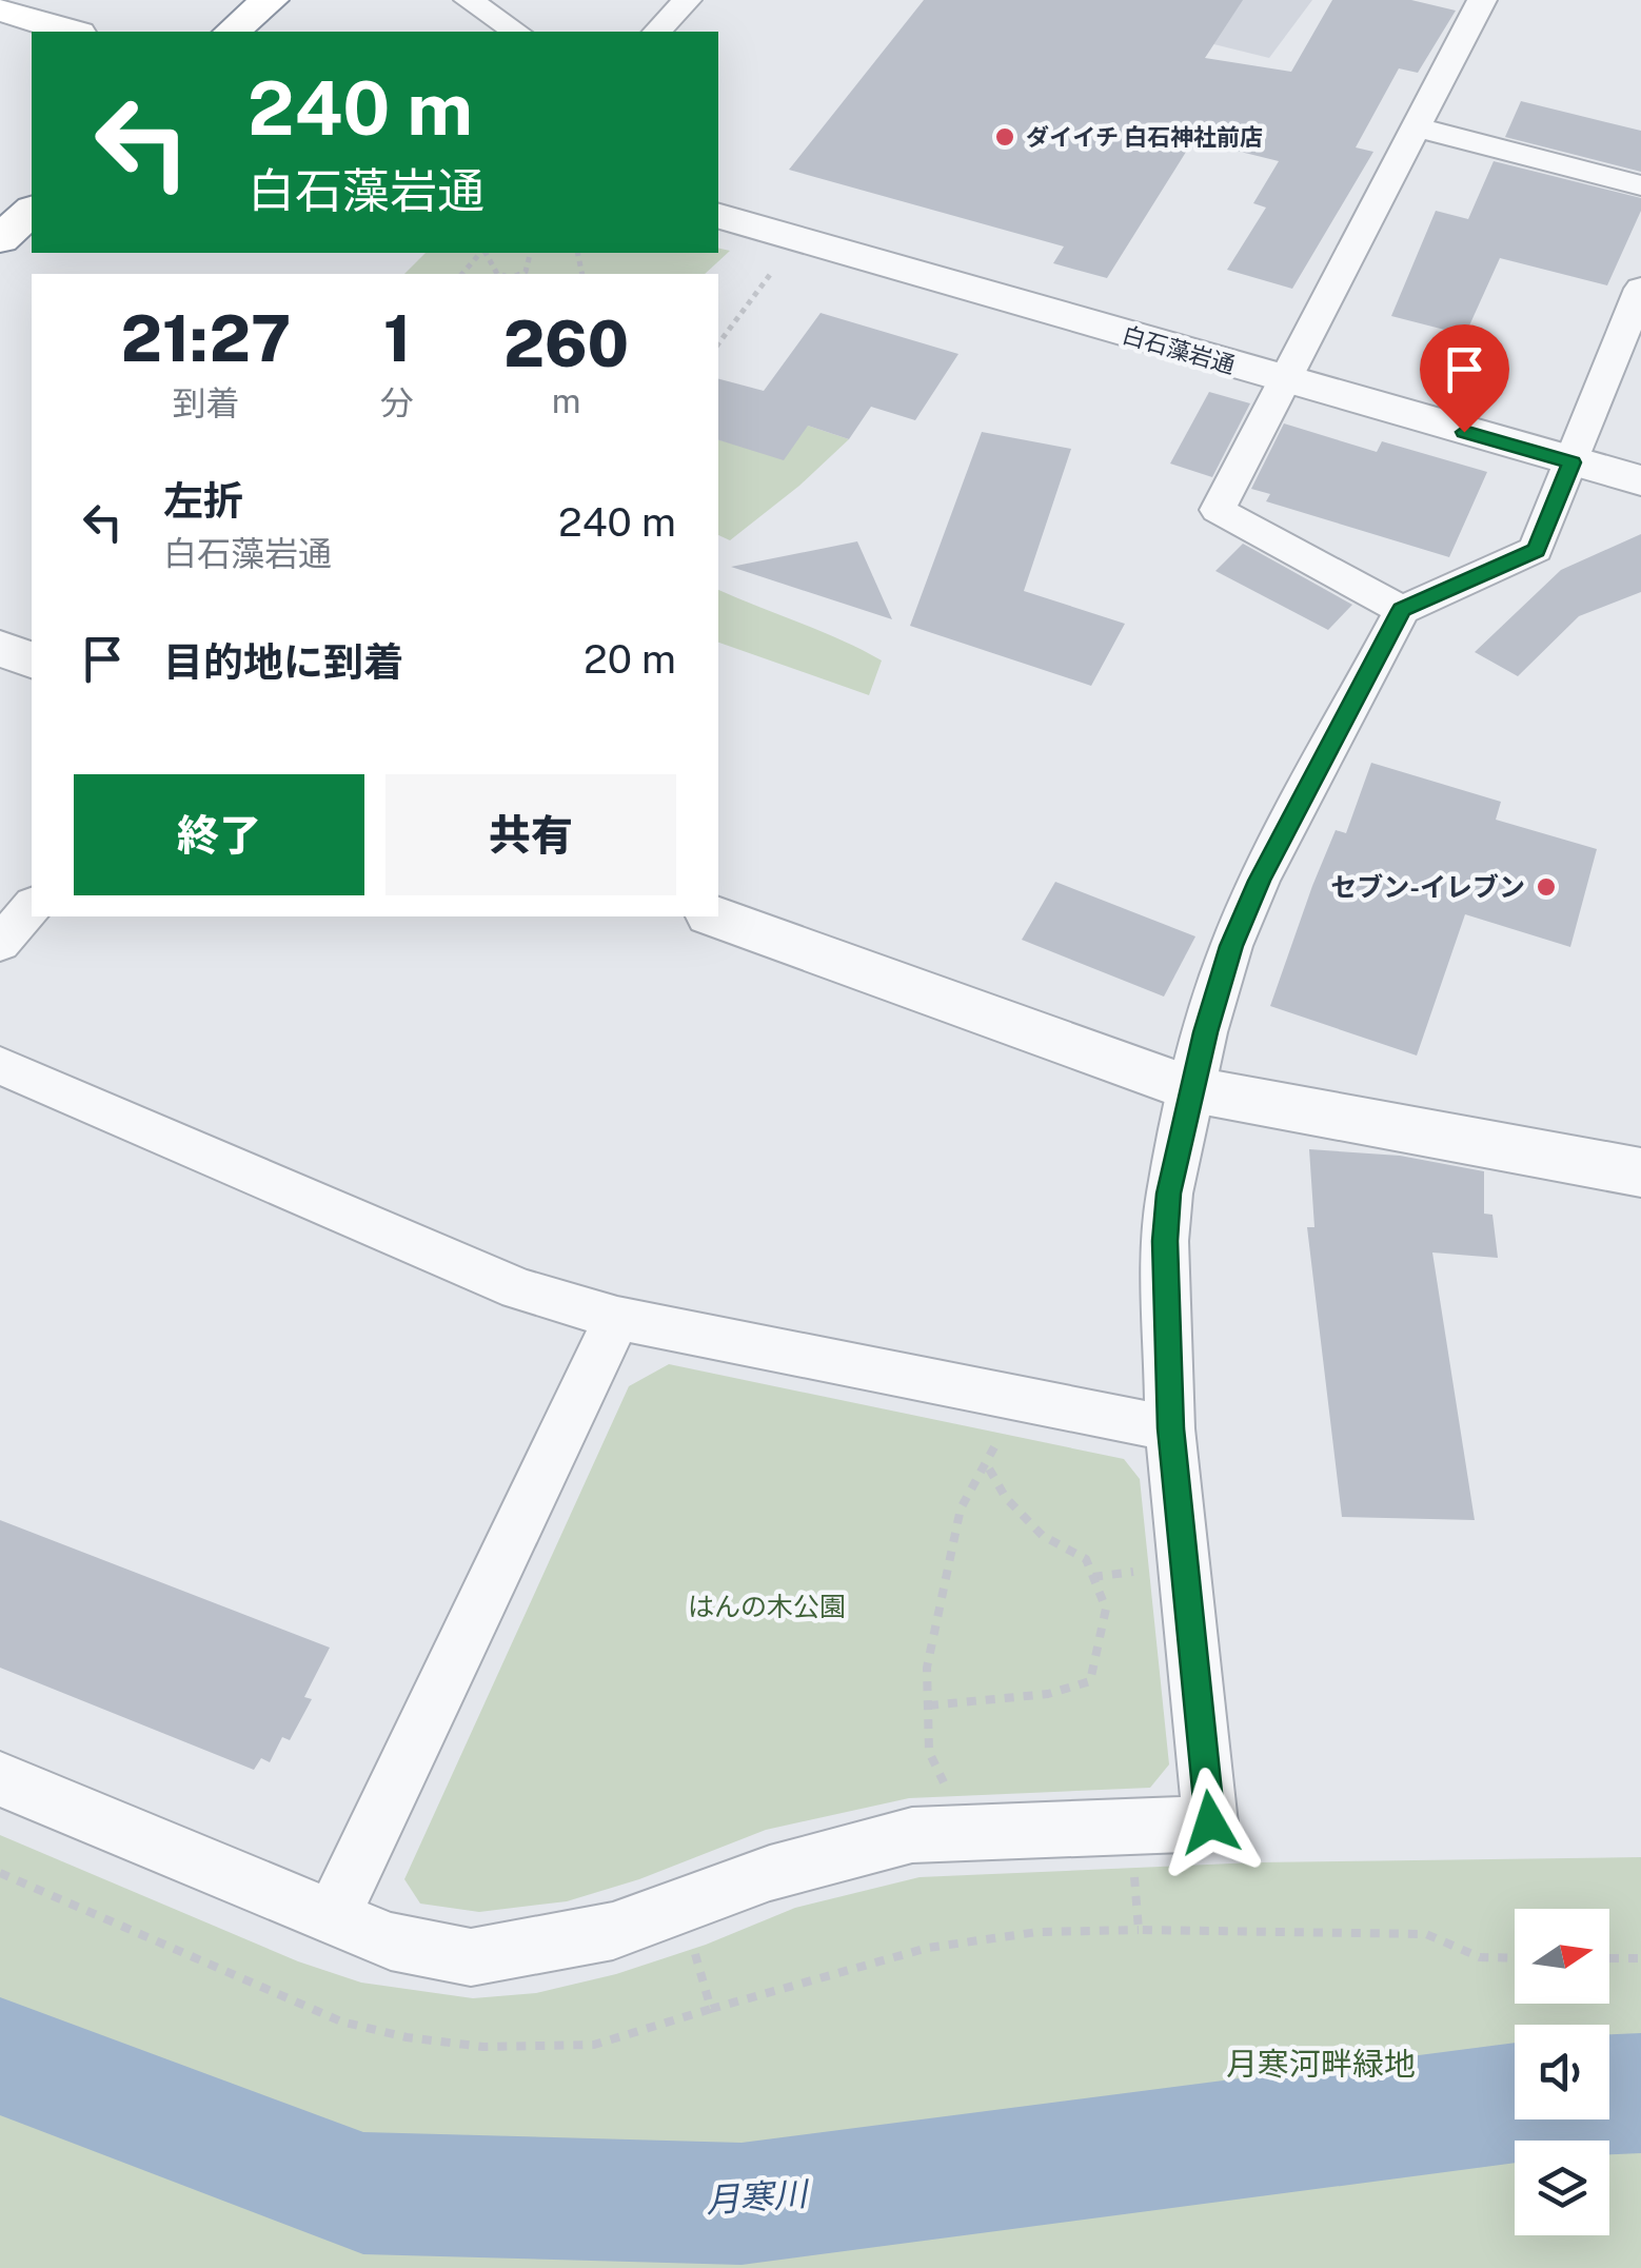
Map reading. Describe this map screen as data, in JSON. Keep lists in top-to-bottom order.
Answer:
{
  "streets": {
    "street": ["白石藻岩通"]
  },
  "water": ["月寒川"],
  "parks": ["はんの木公園", "月寒河畔緑地"],
  "places": ["ダイイチ 白石神社前店", "セブン-イレブン"],
  "north": "right",
  "page": {
    "turn": ["240 m", "白石藻岩通"],
    "eta": [
      "21:27",
      "到着",
      "1",
      "分",
      "260",
      "m"
    ],
    "list": [
      {
        "name": "左折",
        "note": "白石藻岩通",
        "value": "240 m"
      },
      {
        "name": "目的地に到着",
        "value": "20 m"
      }
    ],
    "buttons": ["終了", "共有"]
  }
}
